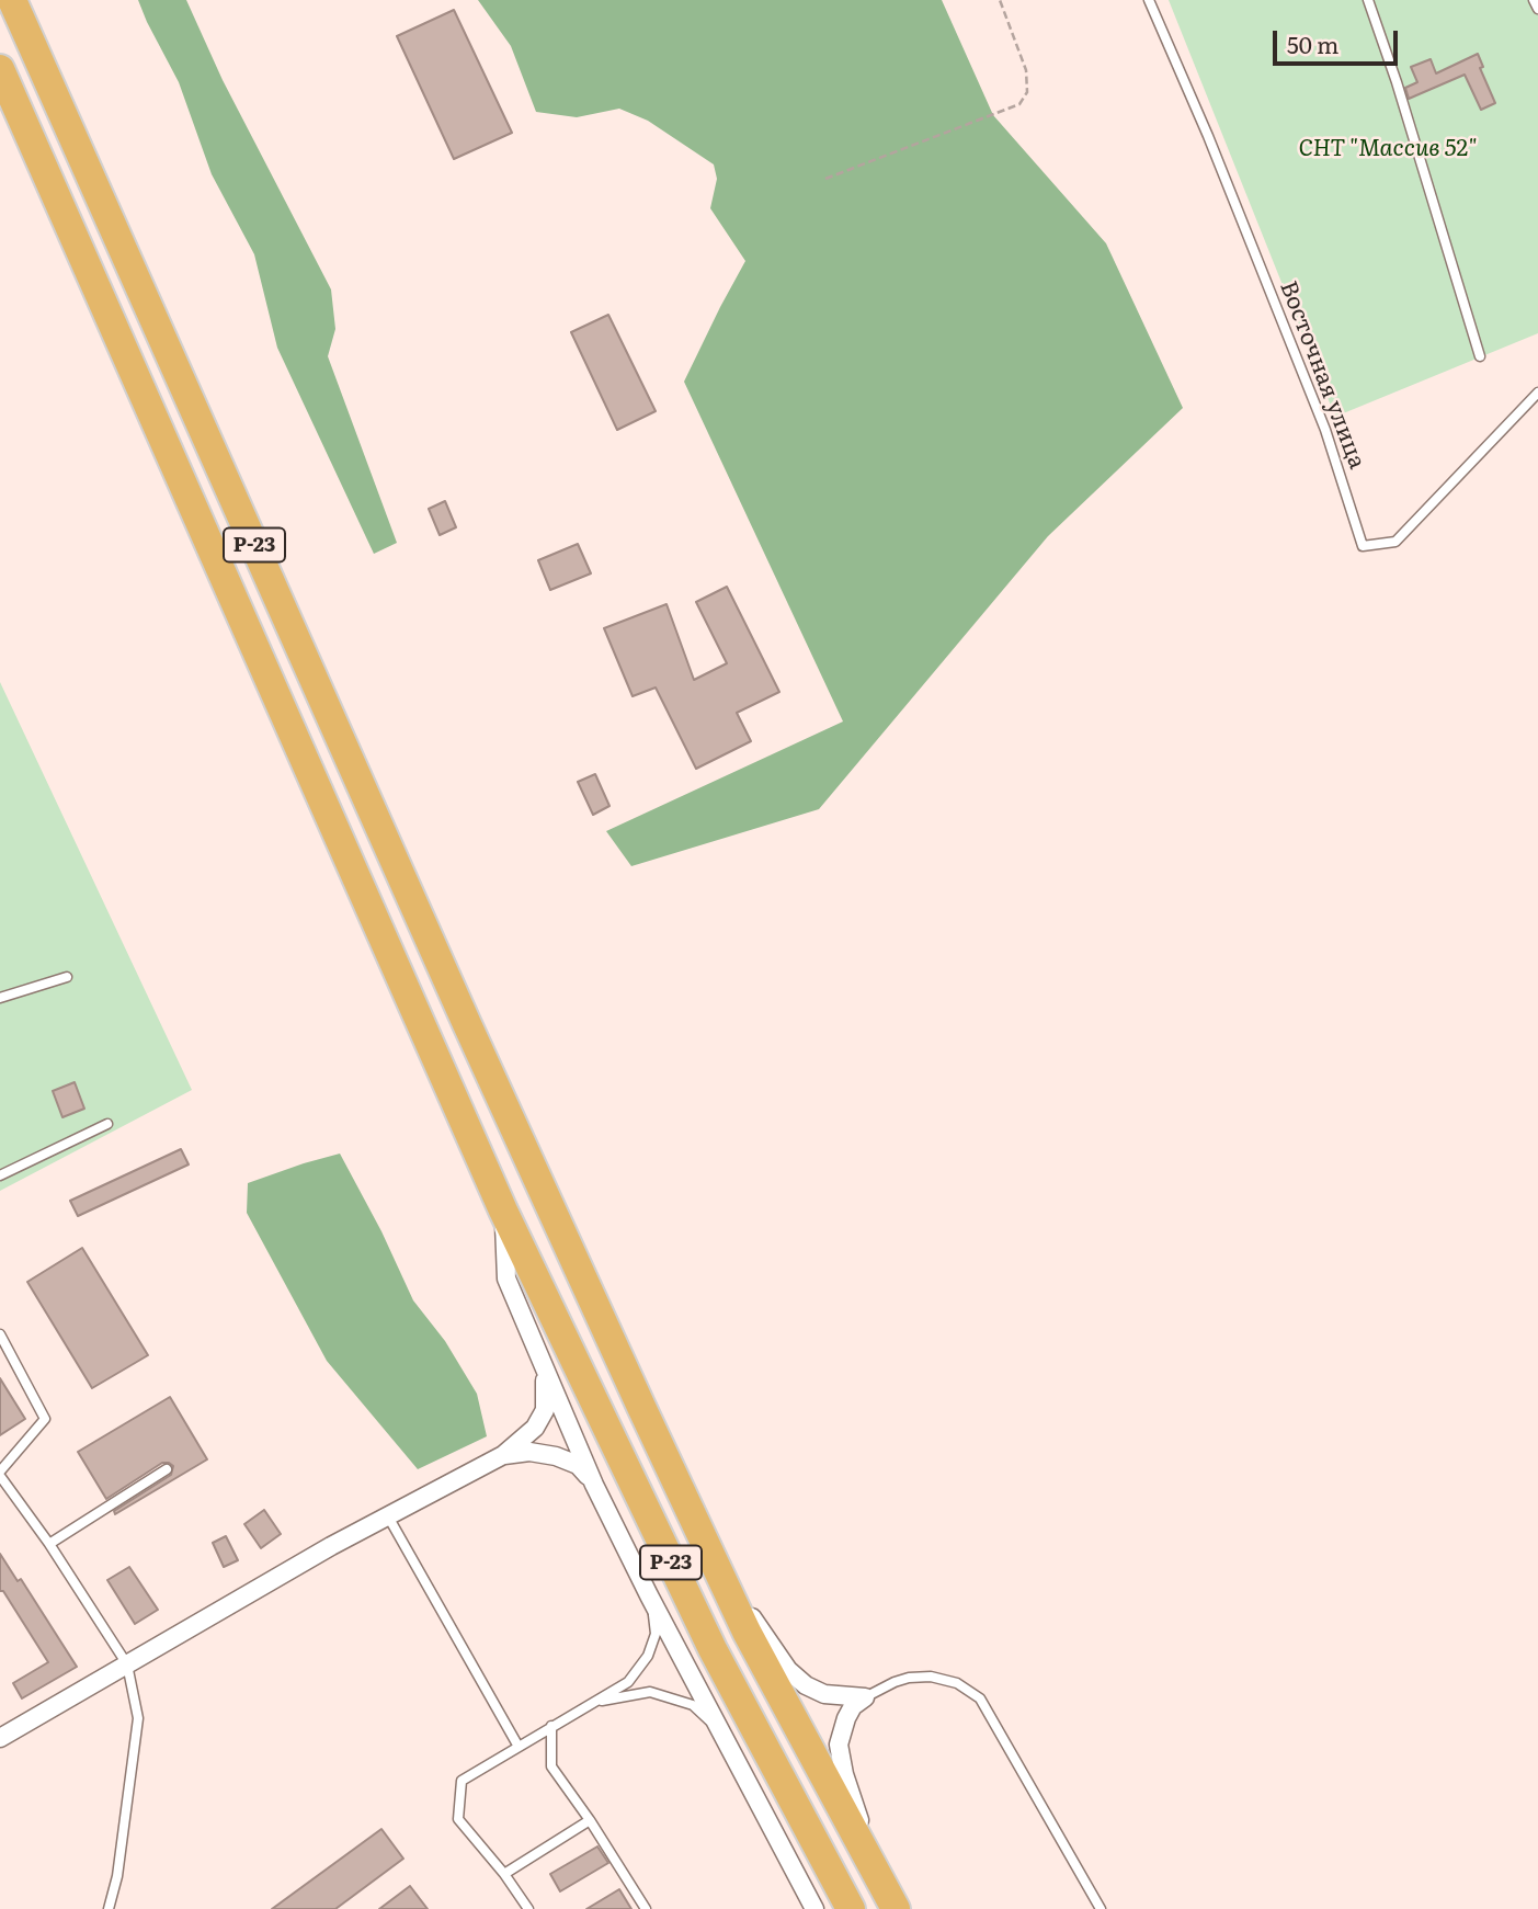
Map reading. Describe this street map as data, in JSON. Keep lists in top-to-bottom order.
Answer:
{
  "streets": {
    "highway": ["Р-23"],
    "lane": ["Восточная улица"]
  },
  "parks": ["СНТ \"Массив 52\""],
  "scale_bar": "50 m"
}
